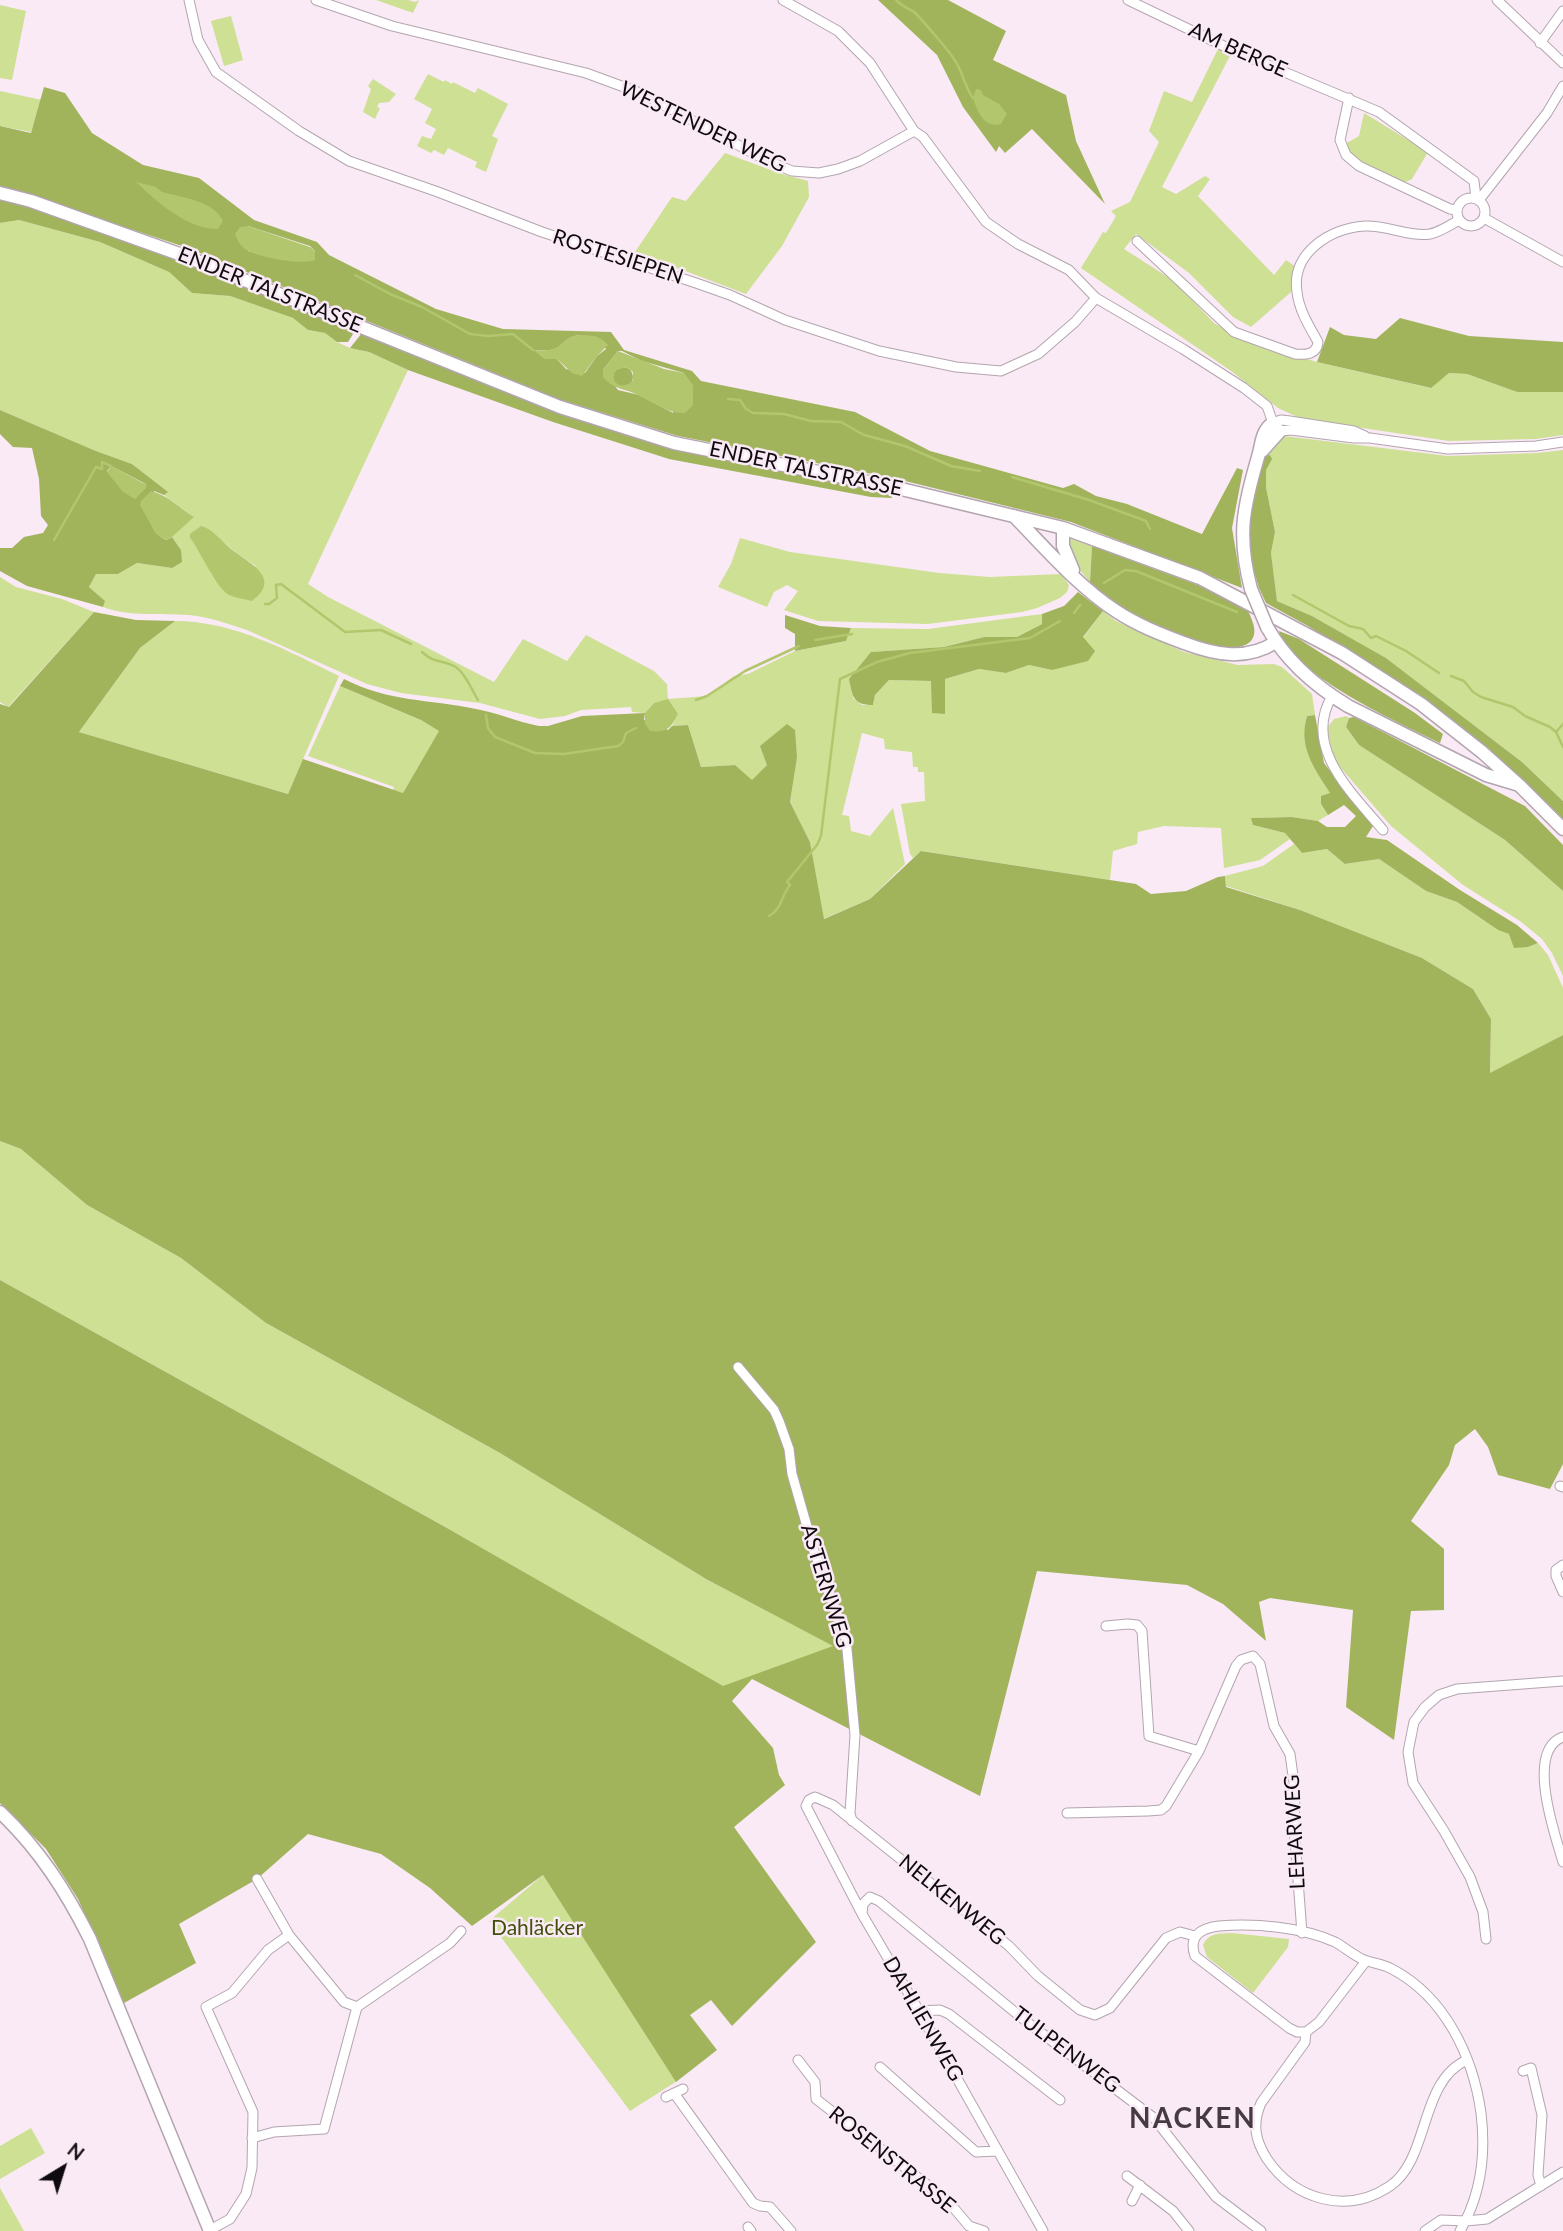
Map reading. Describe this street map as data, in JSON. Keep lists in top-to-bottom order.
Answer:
{
  "streets": {
    "main road": ["ENDER TALSTRASSE"],
    "street": [
      "AM BERGE",
      "WESTENDER WEG",
      "ROSTESIEPEN",
      "ASTERNWEG",
      "LEHARWEG",
      "NELKENWEG",
      "DAHLIENWEG",
      "TULPENWEG",
      "ROSENSTRASSE"
    ]
  },
  "crossings": [
    ["ASTERNWEG", "NELKENWEG"],
    ["NELKENWEG", "DAHLIENWEG"],
    ["DAHLIENWEG", "TULPENWEG"]
  ],
  "districts": ["NACKEN"],
  "parks": ["Dahläcker"],
  "north": "top right"
}
